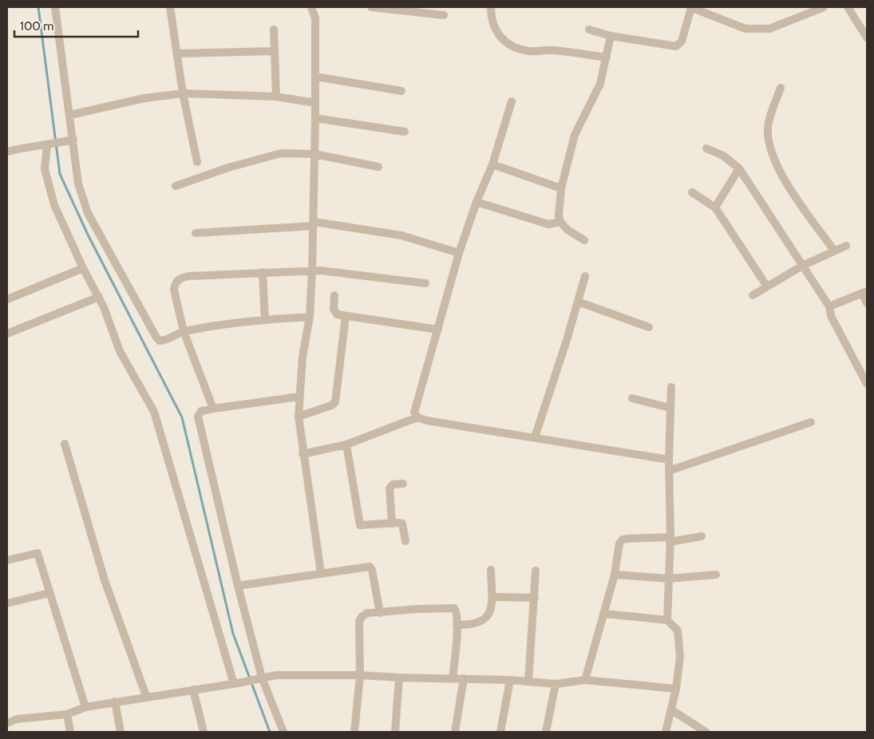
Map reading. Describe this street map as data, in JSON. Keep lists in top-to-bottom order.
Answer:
{
  "scale_bar": "100 m"
}
